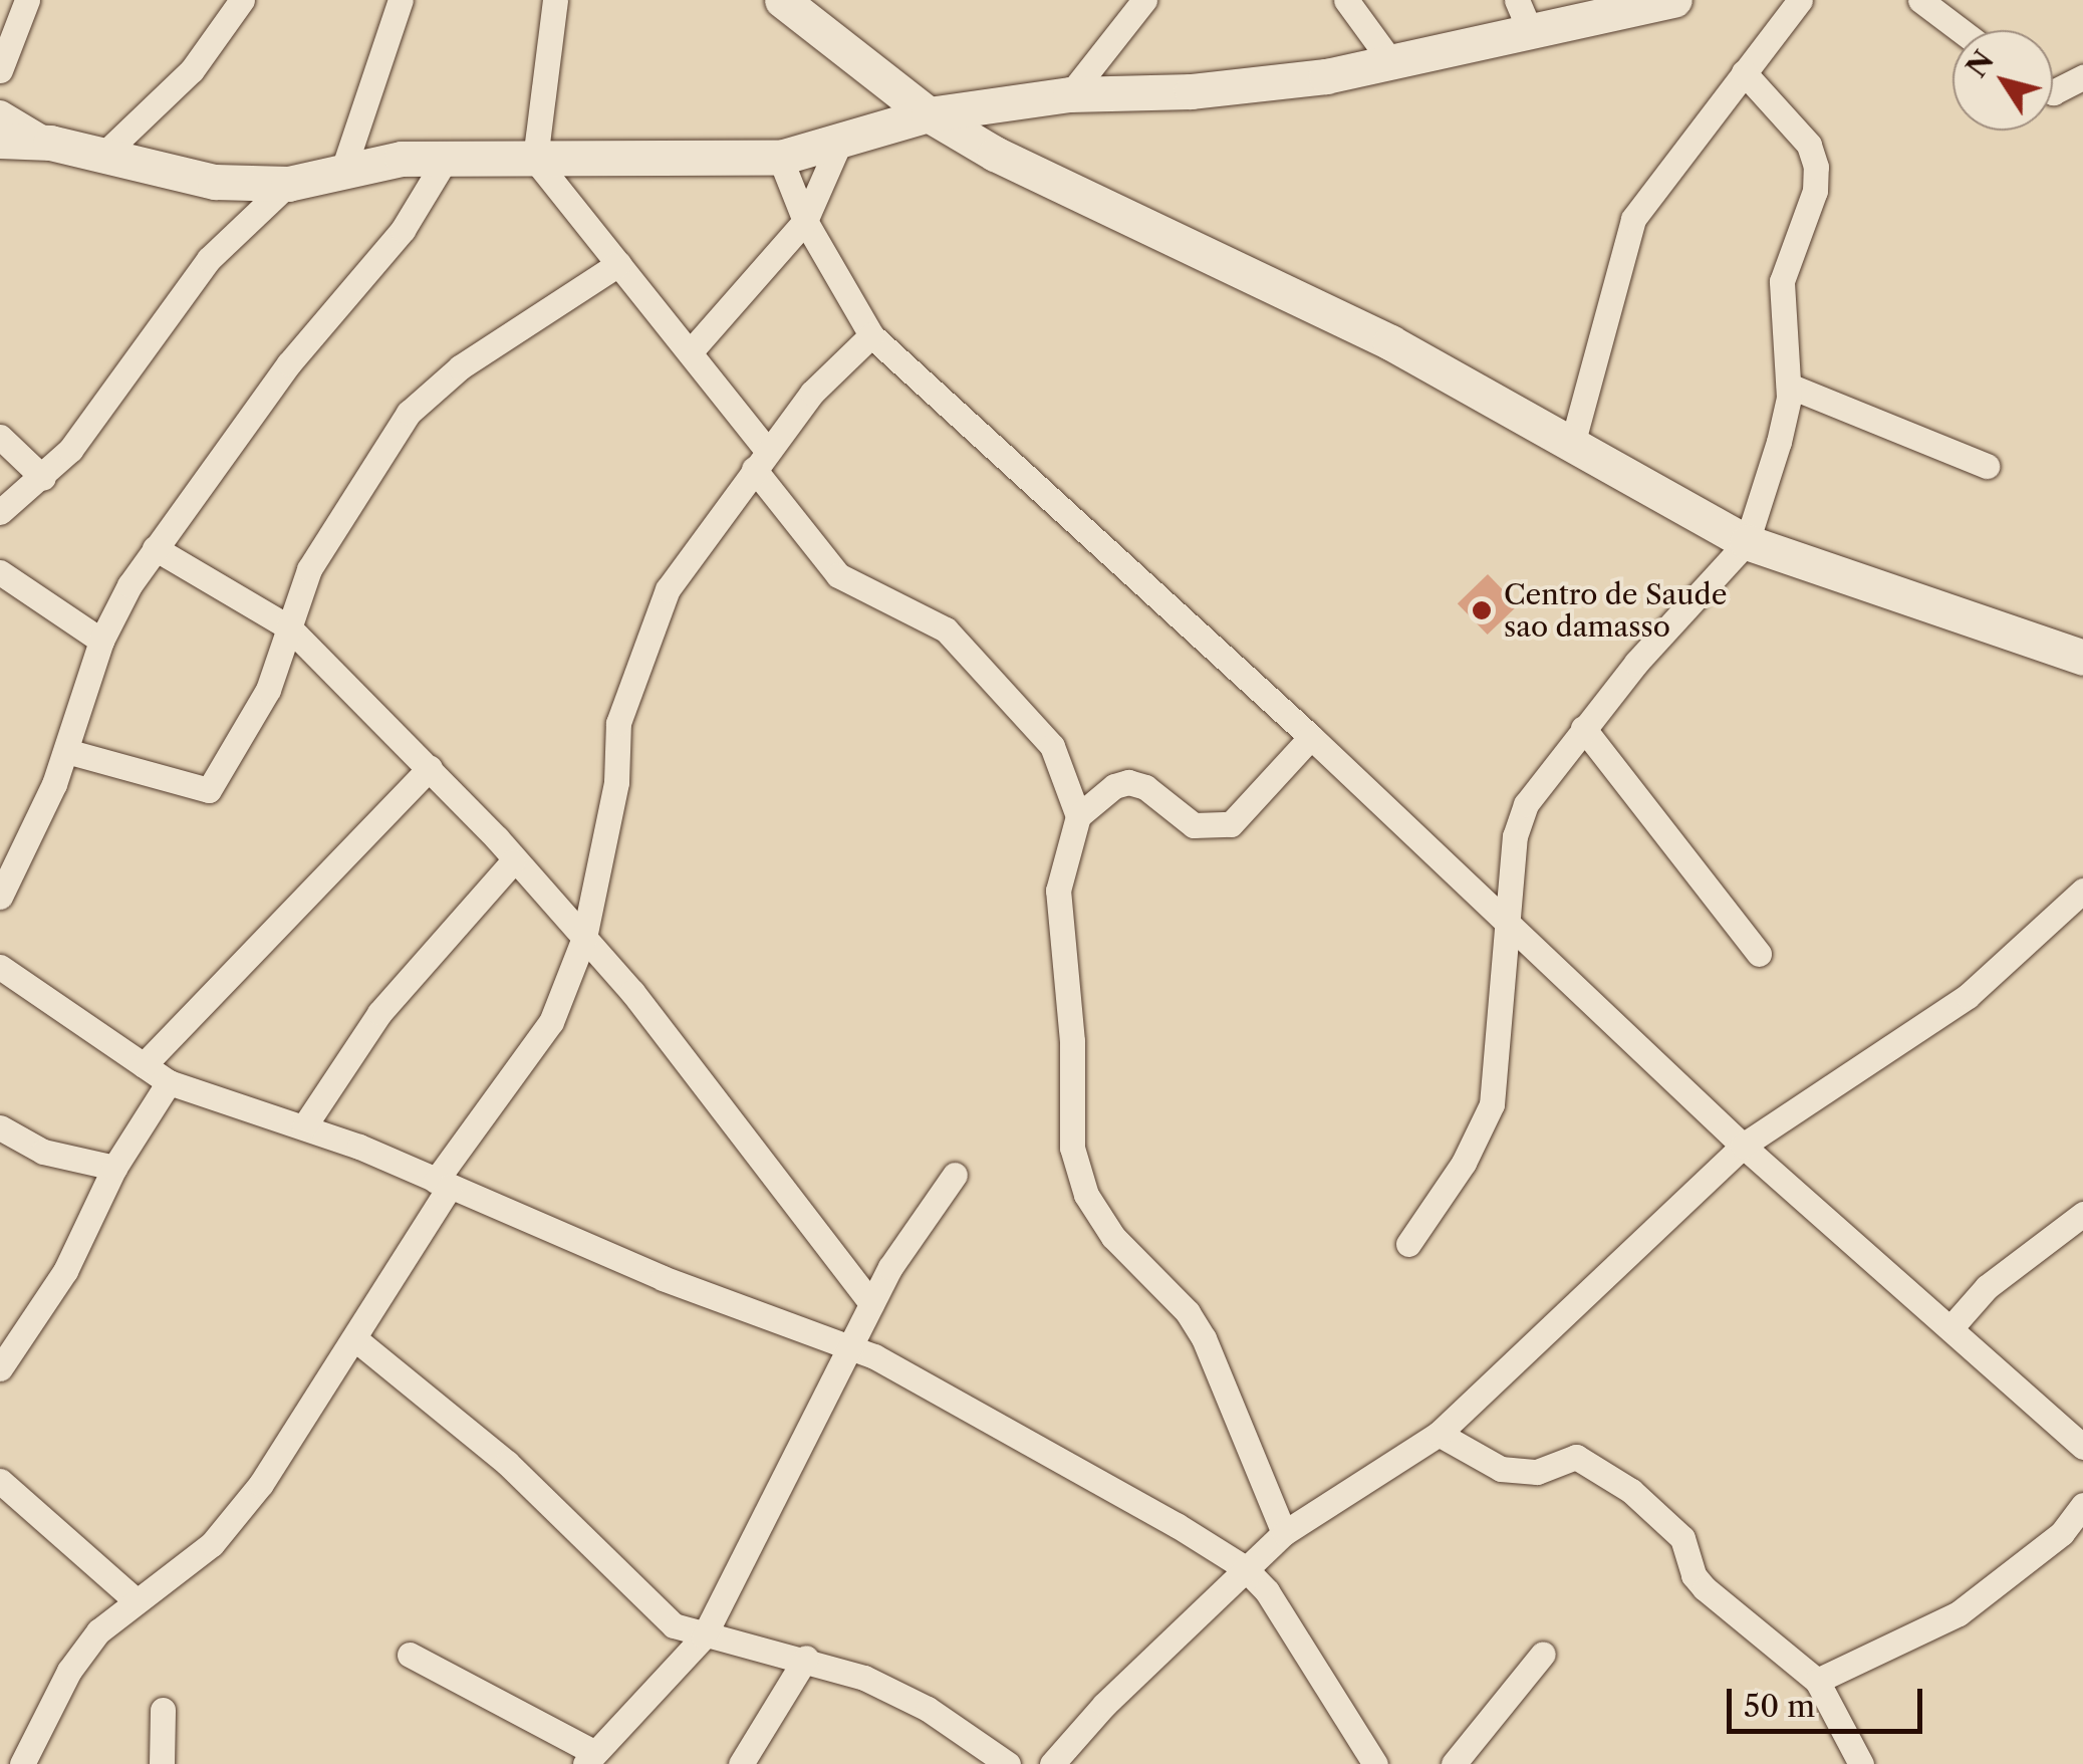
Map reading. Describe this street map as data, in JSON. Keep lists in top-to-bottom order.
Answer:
{
  "places": ["Centro de Saude sao damasso"],
  "scale_bar": "50 m",
  "north": "top left"
}
